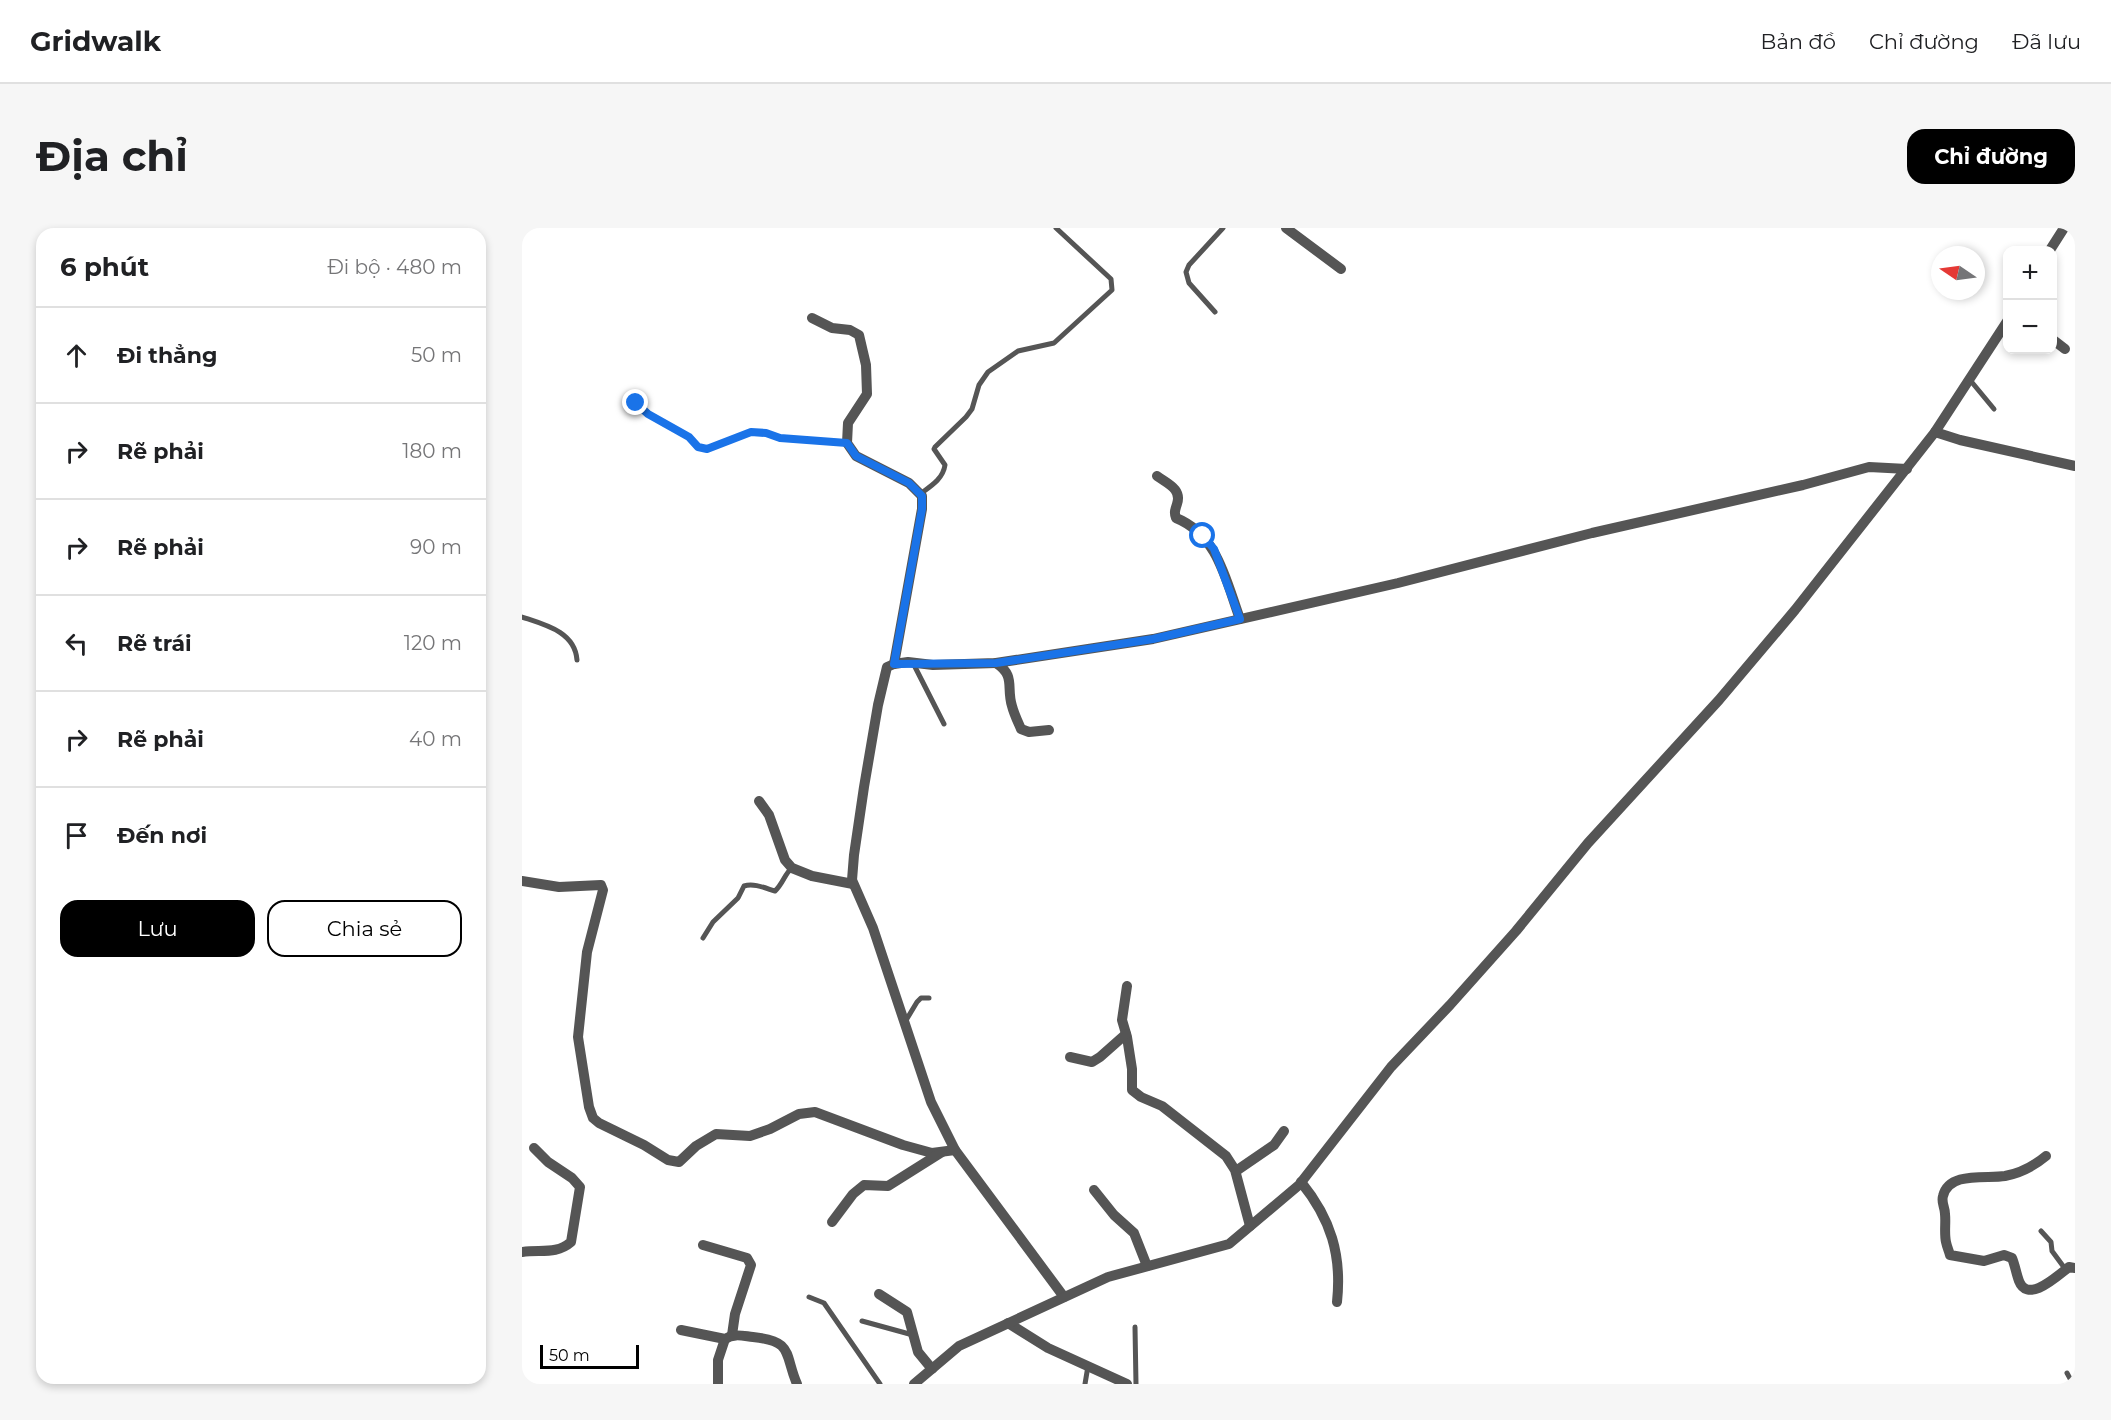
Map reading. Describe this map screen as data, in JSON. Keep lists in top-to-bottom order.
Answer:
{
  "scale_bar": "50 m",
  "north": "left",
  "page": {
    "header": "Gridwalk",
    "nav": ["Bản đồ", "Chỉ đường", "Đã lưu"],
    "buttons": [
      "Chỉ đường",
      ["Lưu", "Chia sẻ"]
    ],
    "title": "Địa chỉ",
    "heading": ["6 phút", "Đi bộ · 480 m"],
    "map_buttons": ["+", "−"],
    "list": [
      ["Đi thẳng", "50 m"],
      ["Rẽ phải", "180 m"],
      ["Rẽ phải", "90 m"],
      ["Rẽ trái", "120 m"],
      ["Rẽ phải", "40 m"],
      "Đến nơi"
    ],
    "scale": "50 m"
  }
}
